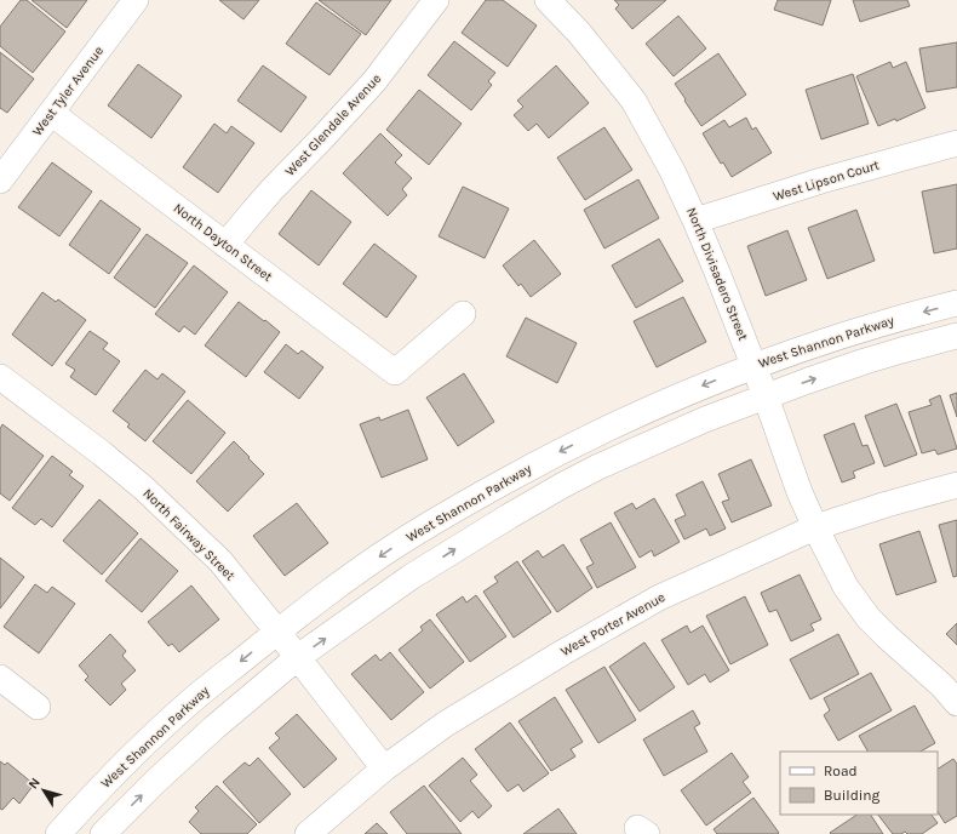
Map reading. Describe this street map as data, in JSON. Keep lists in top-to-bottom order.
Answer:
{
  "streets": {
    "street": [
      "West Tyler Avenue",
      "West Glendale Avenue",
      "West Lipson Court",
      "North Dayton Street",
      "North Divisadero Street",
      "West Shannon Parkway",
      "North Fairway Street",
      "West Porter Avenue"
    ]
  },
  "crossings": [
    ["West Tyler Avenue", "North Dayton Street"],
    ["West Glendale Avenue", "North Dayton Street"],
    ["West Lipson Court", "North Divisadero Street"],
    ["North Divisadero Street", "West Shannon Parkway"],
    ["North Divisadero Street", "West Porter Avenue"],
    ["West Shannon Parkway", "North Fairway Street"],
    ["North Fairway Street", "West Porter Avenue"]
  ],
  "legend": ["Road", "Building"],
  "north": "top left"
}
